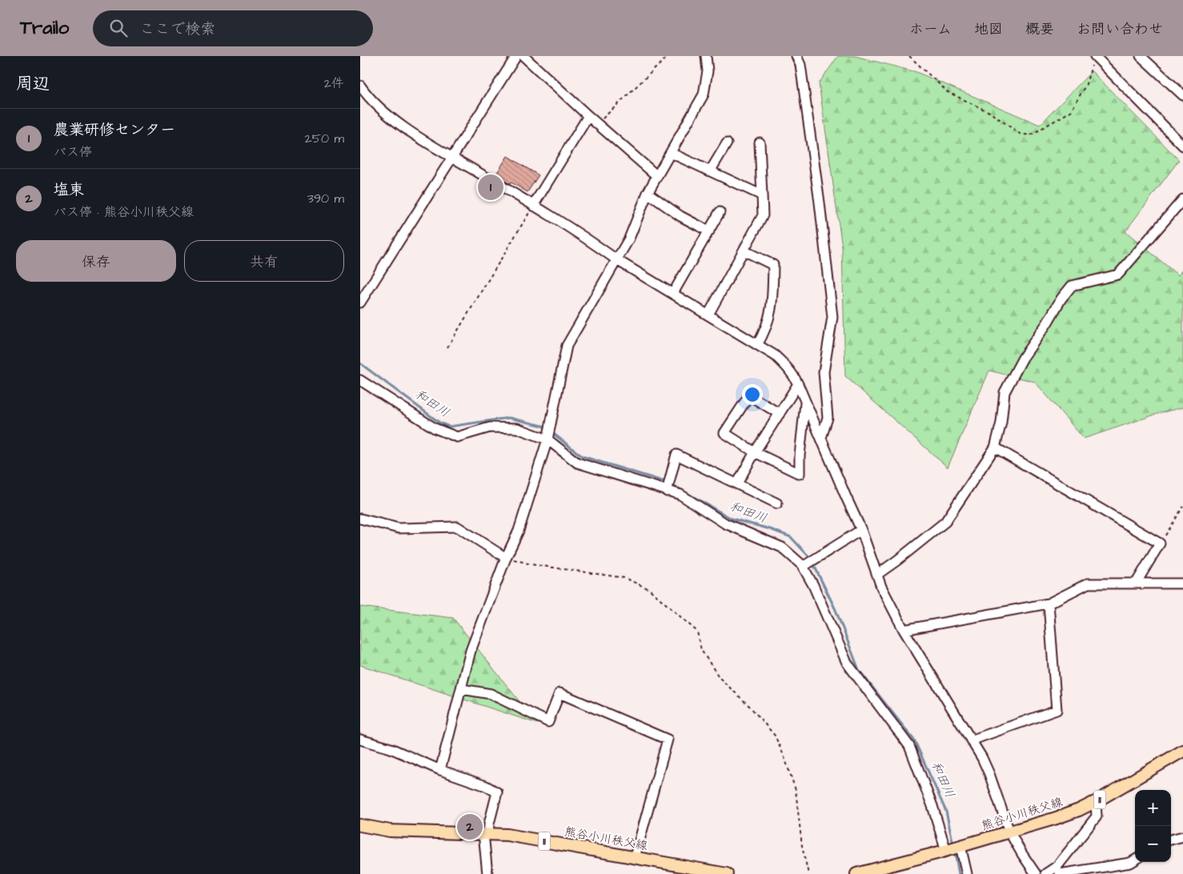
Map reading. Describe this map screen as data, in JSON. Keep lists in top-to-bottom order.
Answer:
{
  "streets": {
    "main road": ["11", "熊谷小川秩父線"]
  },
  "water": ["和田川"],
  "page": {
    "header": "Trailo",
    "search": "ここで検索",
    "nav": [
      "ホーム",
      "地図",
      "概要",
      "お問い合わせ"
    ],
    "heading": ["周辺", "2件"],
    "list": [
      {
        "mark": "1",
        "name": "農業研修センター",
        "note": "バス停",
        "value": "250 m"
      },
      {
        "mark": "2",
        "name": "塩東",
        "note": "バス停 · 熊谷小川秩父線",
        "value": "390 m"
      }
    ],
    "pins": ["1", "2"],
    "buttons": ["保存", "共有"],
    "map_buttons": ["+", "−"]
  }
}
